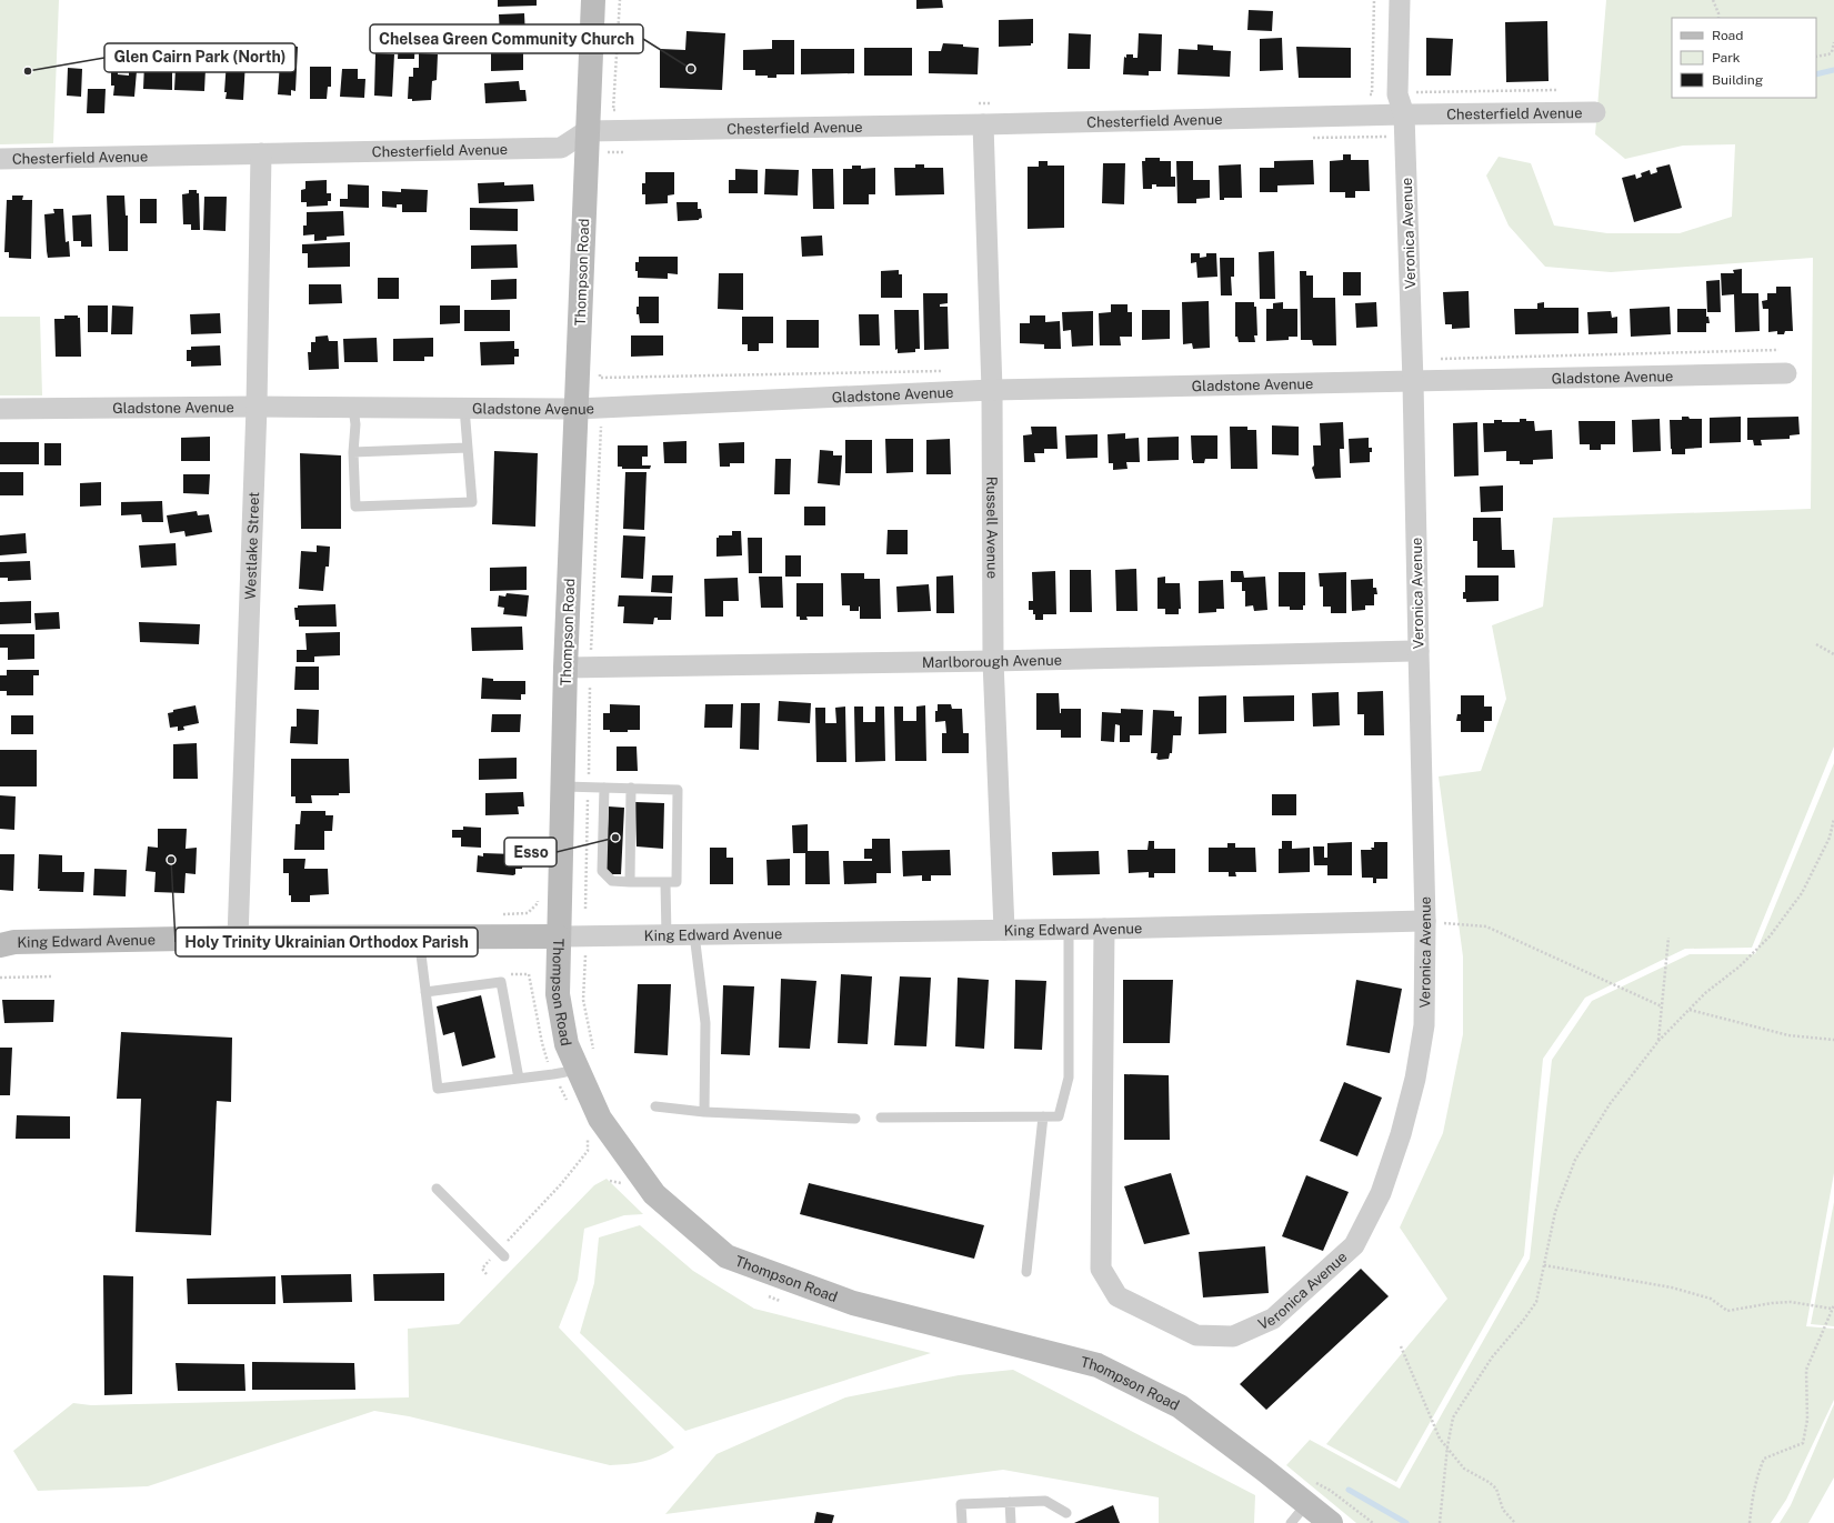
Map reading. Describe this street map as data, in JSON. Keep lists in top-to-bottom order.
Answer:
{
  "streets": {
    "street": [
      "Chesterfield Avenue",
      "Veronica Avenue",
      "Thompson Road",
      "Gladstone Avenue",
      "Russell Avenue",
      "Westlake Street",
      "Marlborough Avenue",
      "King Edward Avenue"
    ]
  },
  "crossings": [
    ["Chesterfield Avenue", "Veronica Avenue"],
    ["Chesterfield Avenue", "Thompson Road"],
    ["Chesterfield Avenue", "Russell Avenue"],
    ["Chesterfield Avenue", "Westlake Street"],
    ["Veronica Avenue", "Gladstone Avenue"],
    ["Veronica Avenue", "Marlborough Avenue"],
    ["Veronica Avenue", "King Edward Avenue"],
    ["Thompson Road", "Gladstone Avenue"],
    ["Thompson Road", "Marlborough Avenue"],
    ["Thompson Road", "King Edward Avenue"],
    ["Gladstone Avenue", "Russell Avenue"],
    ["Gladstone Avenue", "Westlake Street"],
    ["Russell Avenue", "Marlborough Avenue"],
    ["Russell Avenue", "King Edward Avenue"],
    ["Westlake Street", "King Edward Avenue"]
  ],
  "places": [
    "Chelsea Green Community Church",
    "Glen Cairn Park (North)",
    "Esso",
    "Holy Trinity Ukrainian Orthodox Parish"
  ],
  "legend": ["Road", "Park", "Building"]
}
